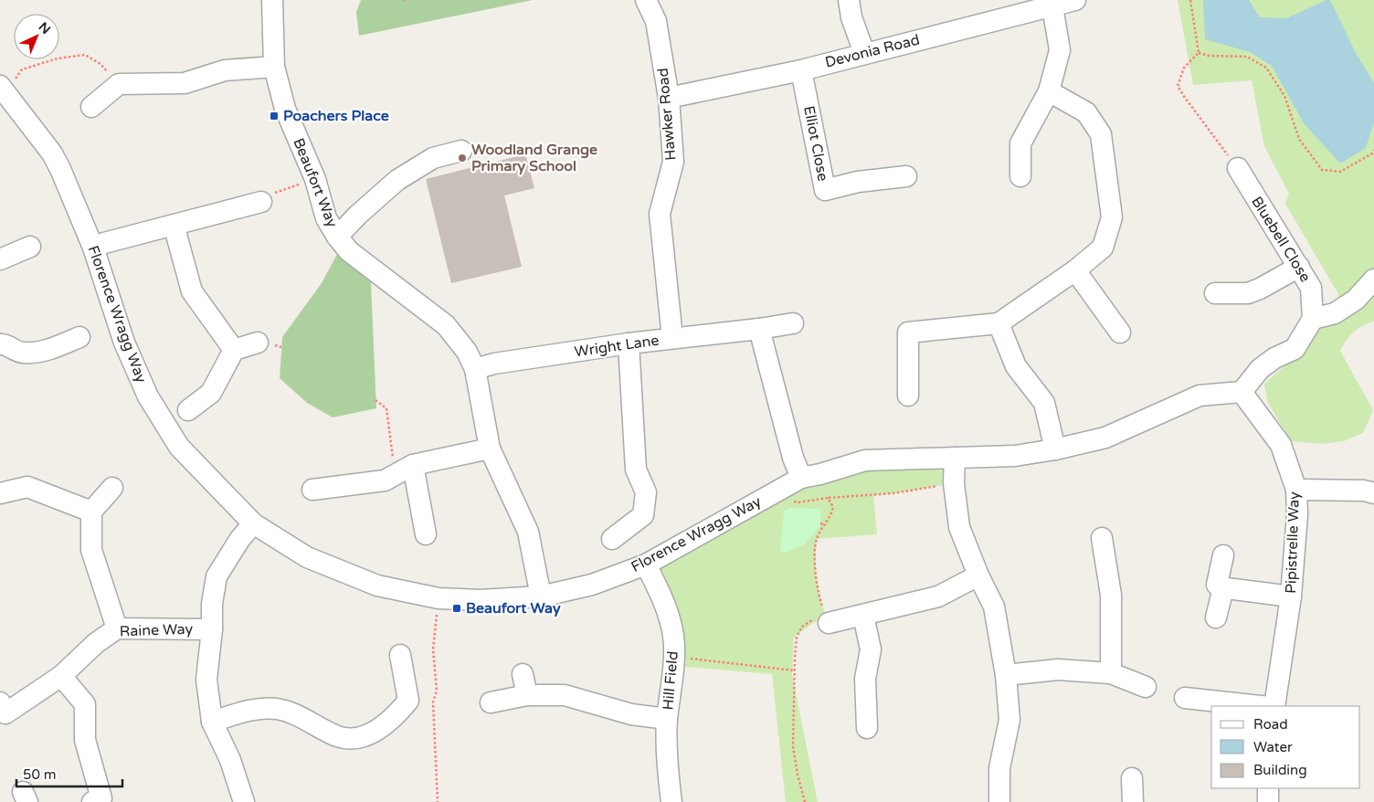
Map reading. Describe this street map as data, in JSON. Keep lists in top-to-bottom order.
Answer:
{
  "streets": {
    "street": [
      "Devonia Road",
      "Hawker Road",
      "Elliot Close",
      "Beaufort Way",
      "Bluebell Close",
      "Florence Wragg Way",
      "Wright Lane",
      "Pipistrelle Way",
      "Raine Way",
      "Hill Field"
    ]
  },
  "crossings": [
    ["Devonia Road", "Hawker Road"],
    ["Devonia Road", "Elliot Close"],
    ["Hawker Road", "Wright Lane"],
    ["Beaufort Way", "Florence Wragg Way"],
    ["Beaufort Way", "Wright Lane"],
    ["Florence Wragg Way", "Pipistrelle Way"],
    ["Florence Wragg Way", "Hill Field"]
  ],
  "places": {
    "transit": ["Poachers Place", "Beaufort Way"],
    "other": ["Woodland Grange Primary School"]
  },
  "legend": ["Road", "Water", "Building"],
  "scale_bar": "50 m",
  "north": "top right"
}
